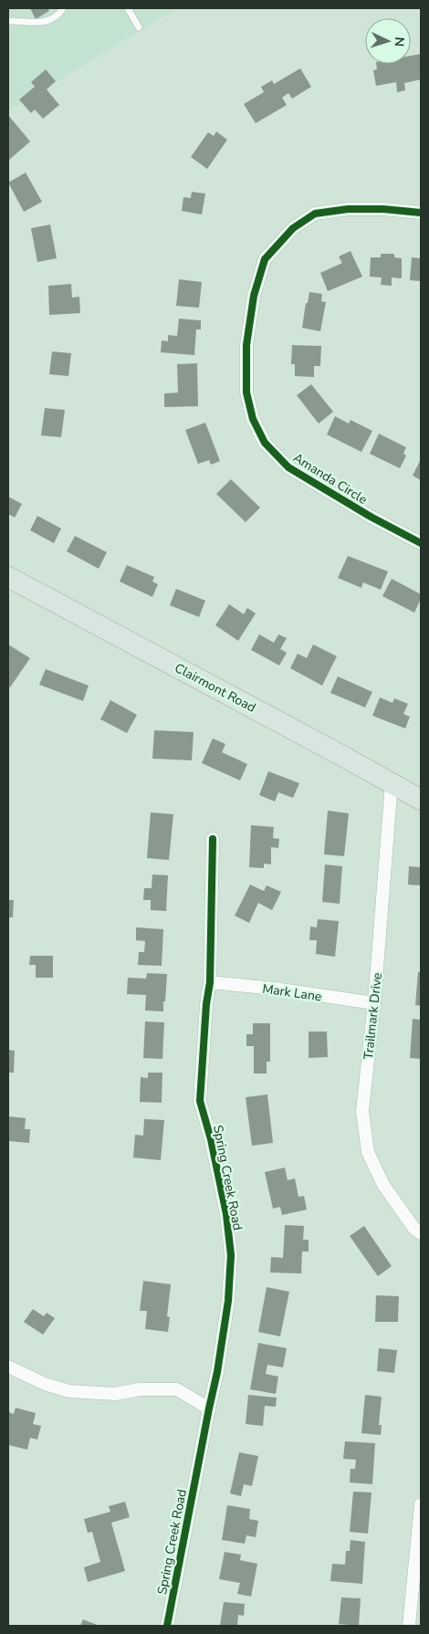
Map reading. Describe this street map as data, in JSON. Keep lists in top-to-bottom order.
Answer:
{
  "streets": {
    "main road": ["Clairmont Road"],
    "street": [
      "Amanda Circle",
      "Mark Lane",
      "Trailmark Drive",
      "Spring Creek Road"
    ]
  },
  "crossings": [
    ["Clairmont Road", "Trailmark Drive"],
    ["Mark Lane", "Trailmark Drive"],
    ["Mark Lane", "Spring Creek Road"]
  ],
  "north": "right"
}
